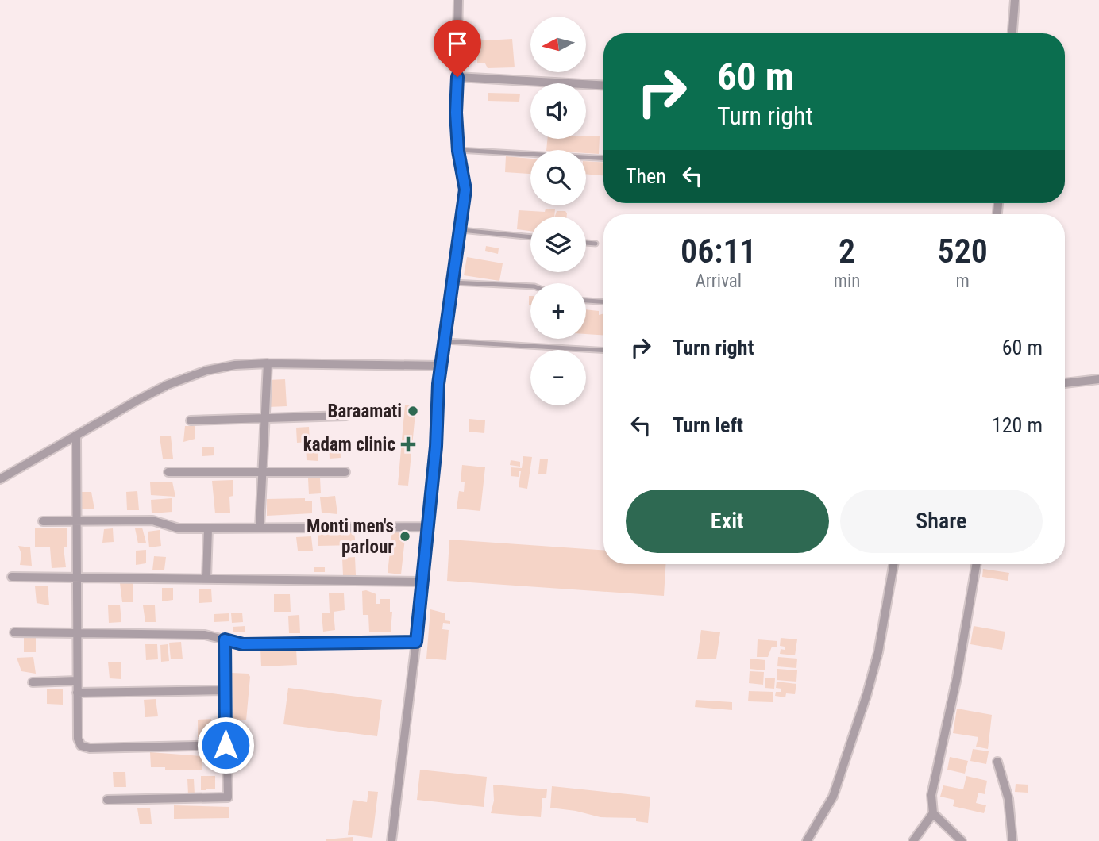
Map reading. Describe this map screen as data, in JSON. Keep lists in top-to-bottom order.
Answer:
{
  "places": {
    "other": ["Baraamati", "Monti men's parlour"],
    "health": ["kadam clinic"]
  },
  "north": "left",
  "page": {
    "map_buttons": ["+", "−"],
    "turn": ["60 m", "Turn right"],
    "then": "Then",
    "eta": [
      "06:11",
      "Arrival",
      "2",
      "min",
      "520",
      "m"
    ],
    "list": [
      {
        "name": "Turn right",
        "value": "60 m"
      },
      {
        "name": "Turn left",
        "value": "120 m"
      }
    ],
    "buttons": ["Exit", "Share"]
  }
}
